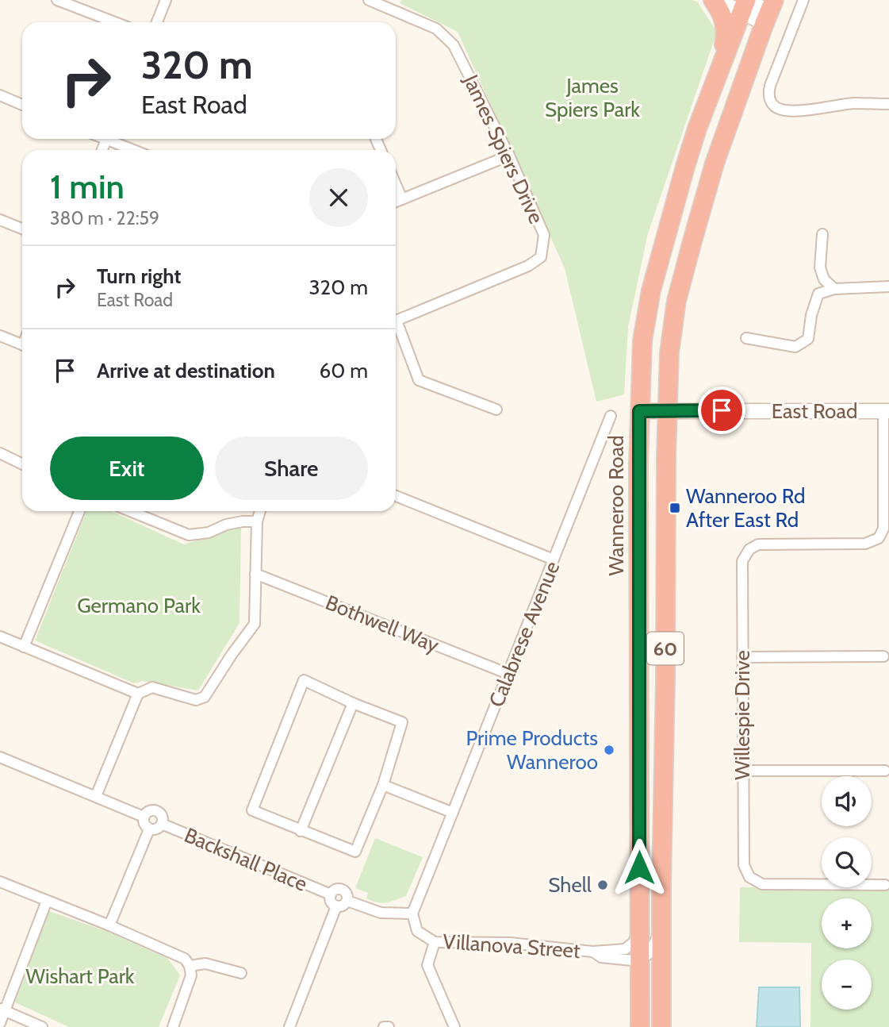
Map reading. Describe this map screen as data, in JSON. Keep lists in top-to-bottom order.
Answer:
{
  "streets": {
    "highway": ["Wanneroo Road", "60"],
    "street": [
      "James Spiers Drive",
      "East Road",
      "Bothwell Way",
      "Calabrese Avenue",
      "Willespie Drive",
      "Backshall Place",
      "Villanova Street"
    ]
  },
  "crossings": [
    ["East Road", "Wanneroo Road"],
    ["East Road", "60"],
    ["East Road", "Willespie Drive"],
    ["Wanneroo Road", "60"],
    ["Wanneroo Road", "Villanova Street"],
    ["Bothwell Way", "Calabrese Avenue"],
    ["Calabrese Avenue", "Villanova Street"]
  ],
  "parks": ["James Spiers Park", "Germano Park", "Wishart Park"],
  "places": {
    "transit": ["Wanneroo Rd After East Rd"],
    "other": ["Prime Products Wanneroo", "Shell"]
  },
  "page": {
    "turn": ["320 m", "East Road"],
    "heading": ["1 min", "380 m · 22:59"],
    "list": [
      {
        "name": "Turn right",
        "note": "East Road",
        "value": "320 m"
      },
      {
        "name": "Arrive at destination",
        "value": "60 m"
      }
    ],
    "buttons": ["Exit", "Share"],
    "map_buttons": ["+", "−"]
  }
}
